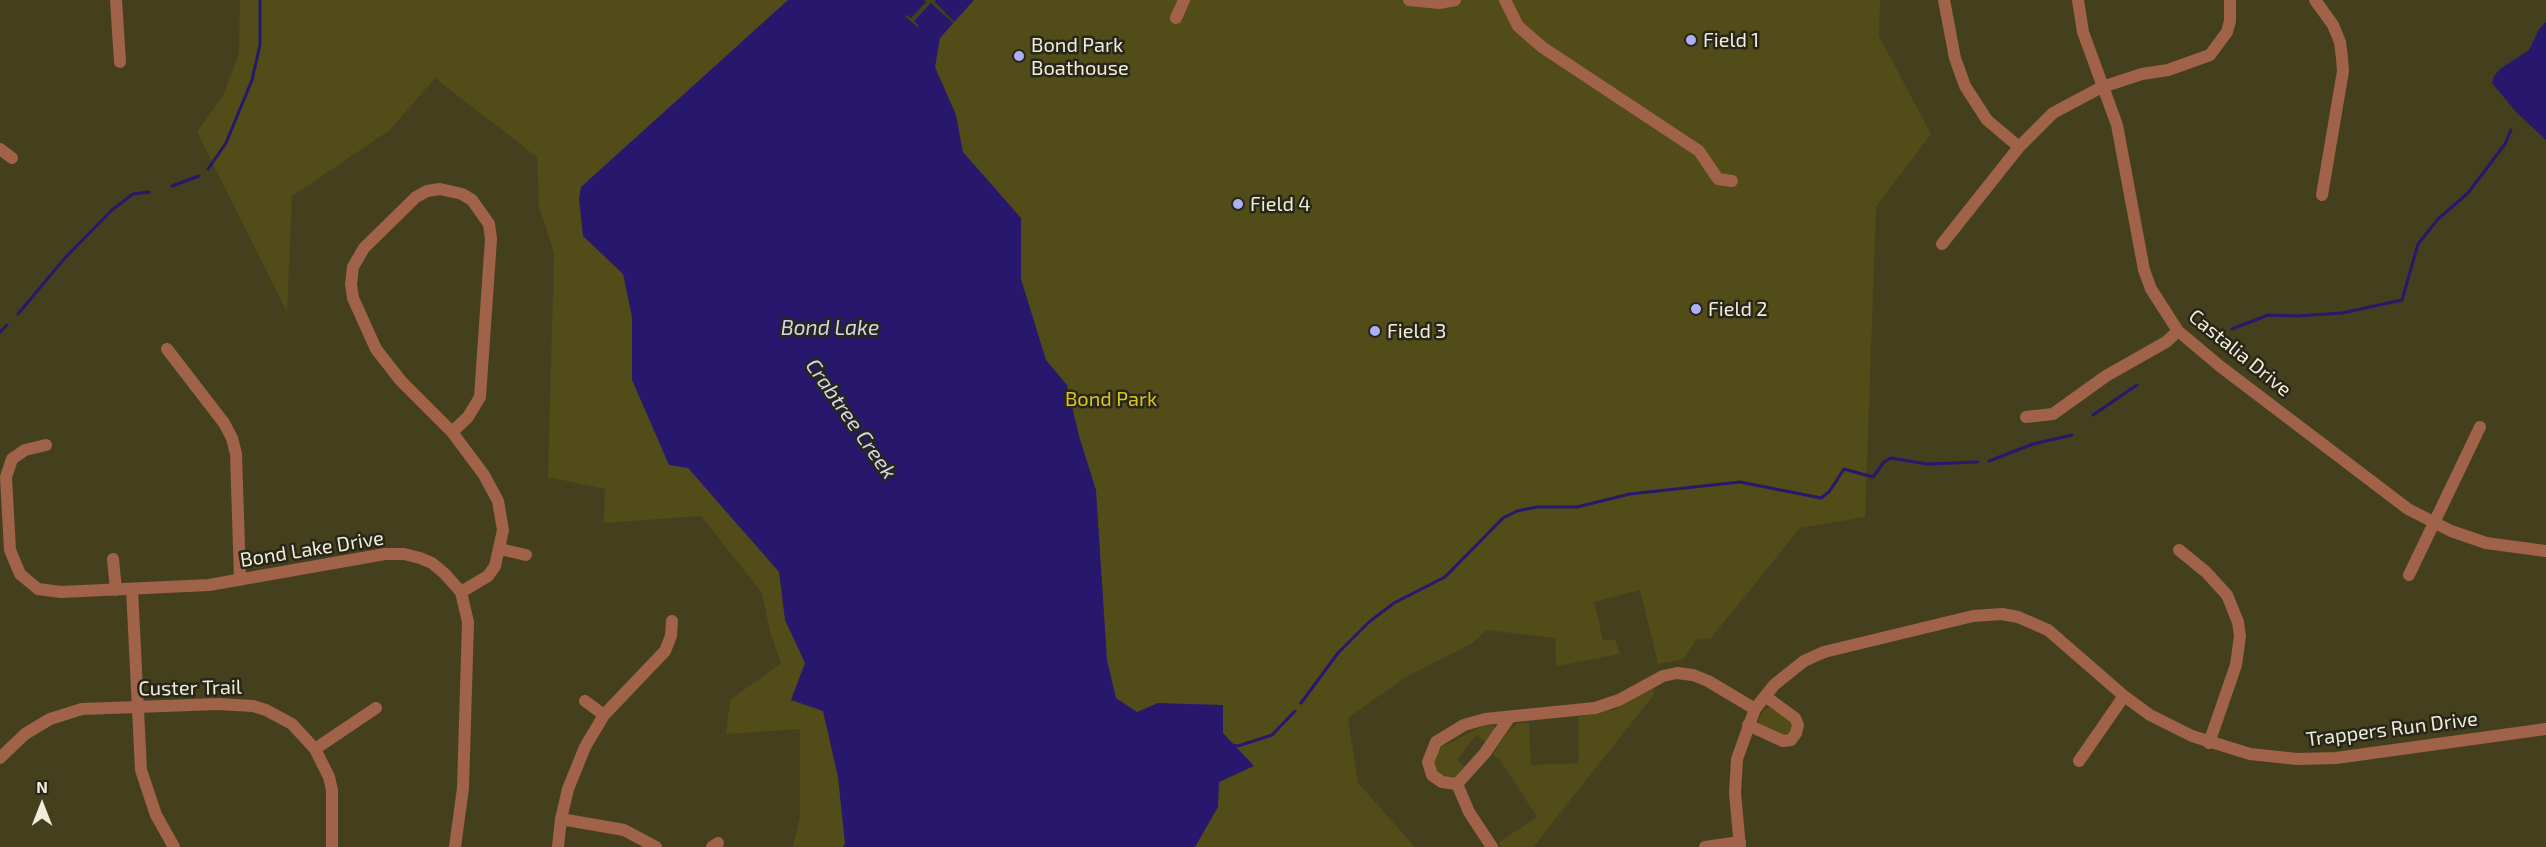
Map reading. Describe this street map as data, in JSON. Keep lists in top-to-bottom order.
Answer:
{
  "streets": {
    "street": [
      "Castalia Drive",
      "Bond Lake Drive",
      "Custer Trail",
      "Trappers Run Drive"
    ]
  },
  "water": ["Bond Lake", "Crabtree Creek"],
  "parks": ["Bond Park"],
  "places": [
    "Field 1",
    "Bond Park Boathouse",
    "Field 4",
    "Field 2",
    "Field 3"
  ],
  "north": "top"
}
